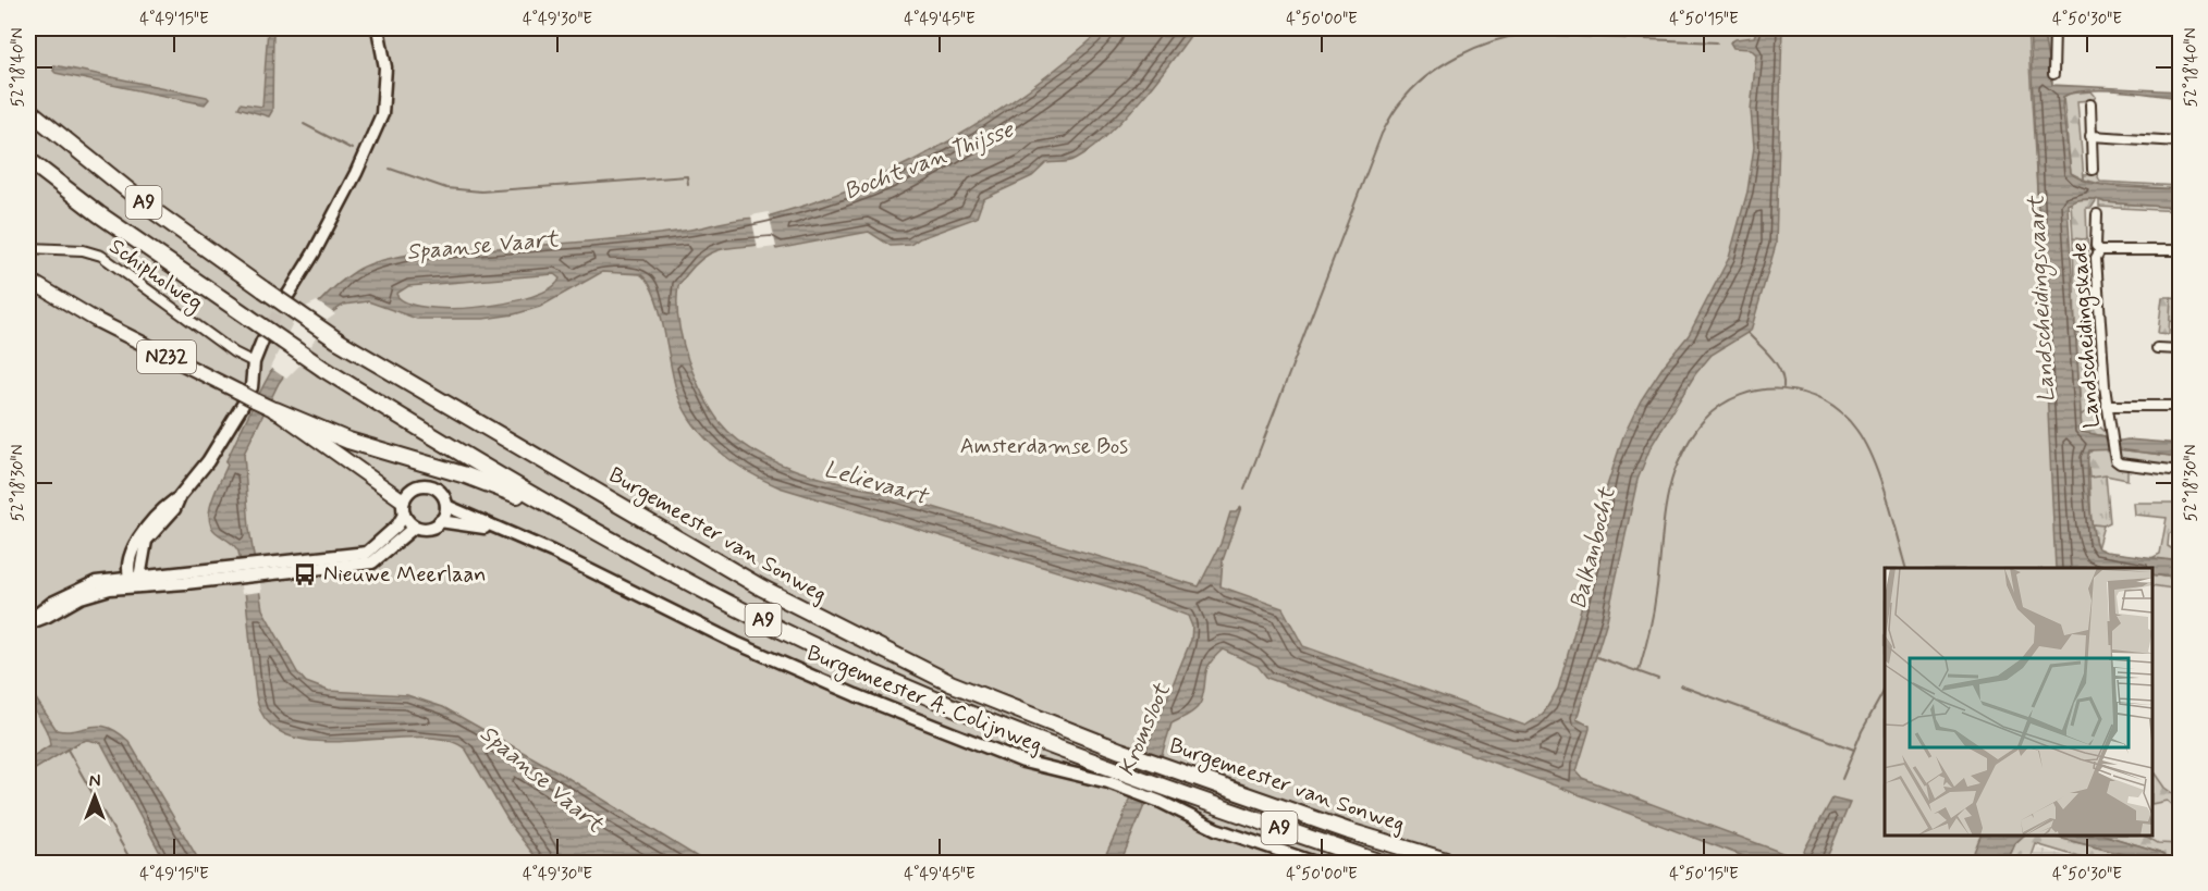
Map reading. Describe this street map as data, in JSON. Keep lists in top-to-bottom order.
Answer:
{
  "streets": {
    "highway": ["A9", "Burgemeester van Sonweg"],
    "main road": ["N232"],
    "street": ["Schipholweg", "Landscheidingskade", "Burgemeester A. Colijnweg"]
  },
  "crossings": [
    ["A9", "N232"],
    ["A9", "Burgemeester van Sonweg"],
    ["N232", "Burgemeester A. Colijnweg"],
    ["Burgemeester van Sonweg", "Burgemeester A. Colijnweg"]
  ],
  "water": [
    "Bocht van Thijsse",
    "Spaanse Vaart",
    "Landscheidingsvaart",
    "Lelievaart",
    "Balkanbocht",
    "Kromsloot"
  ],
  "parks": ["Amsterdamse Bos"],
  "places": {
    "bus stop": ["Nieuwe Meerlaan"]
  },
  "north": "top",
  "coordinates": [
    "4°49'15\"E",
    "4°49'30\"E",
    "4°49'45\"E",
    "4°50'00\"E",
    "4°50'15\"E",
    "4°50'30\"E",
    "52°18'40\"N",
    "52°18'30\"N"
  ]
}
